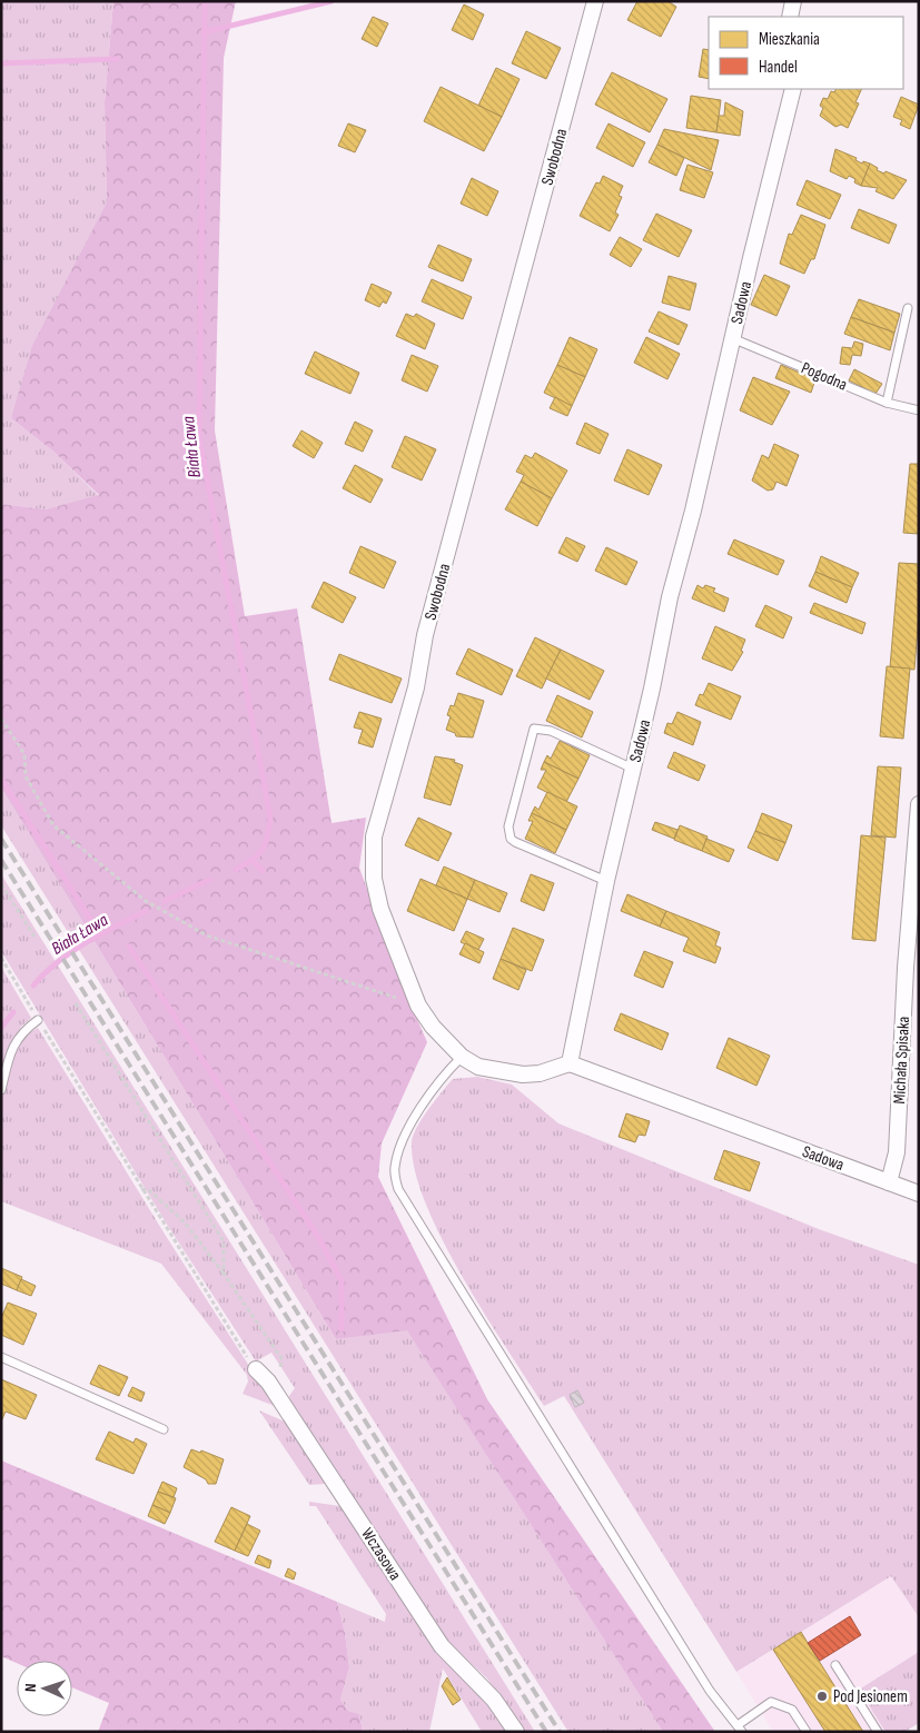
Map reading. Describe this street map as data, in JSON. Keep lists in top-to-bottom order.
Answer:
{
  "streets": {
    "street": [
      "Swobodna",
      "Sadowa",
      "Michała Spisaka",
      "Wczasowa"
    ],
    "lane": ["Pogodna"]
  },
  "crossings": [
    ["Swobodna", "Sadowa"],
    ["Sadowa", "Pogodna"],
    ["Sadowa", "Michała Spisaka"]
  ],
  "water": ["Biała Ława"],
  "places": ["Pod Jesionem"],
  "legend": ["Mieszkania", "Handel"],
  "north": "left"
}
